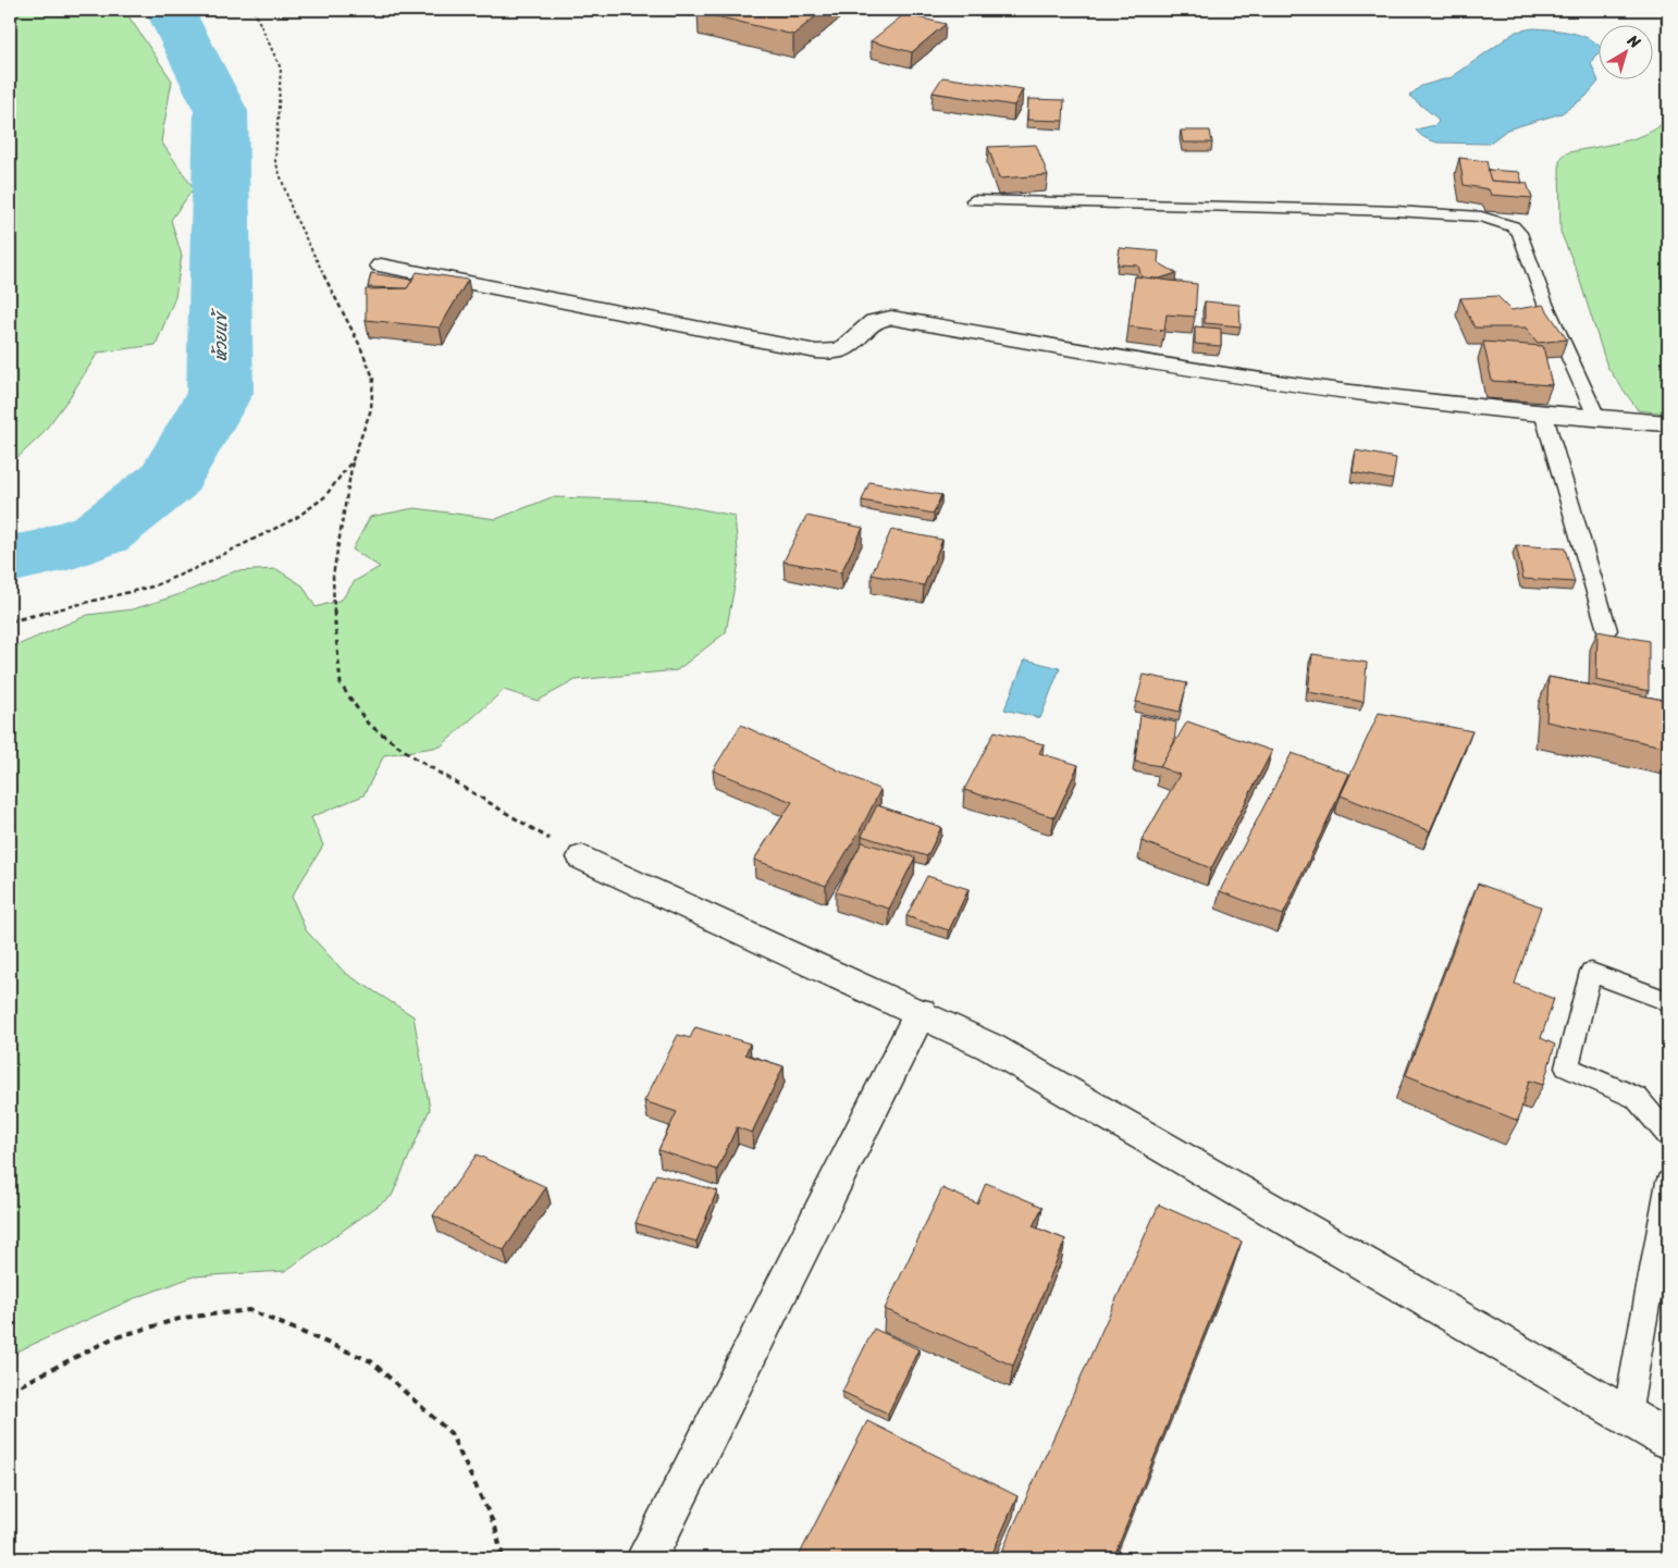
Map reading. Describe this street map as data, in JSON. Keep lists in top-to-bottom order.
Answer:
{
  "water": ["ห้วยแข้"],
  "north": "top right"
}
